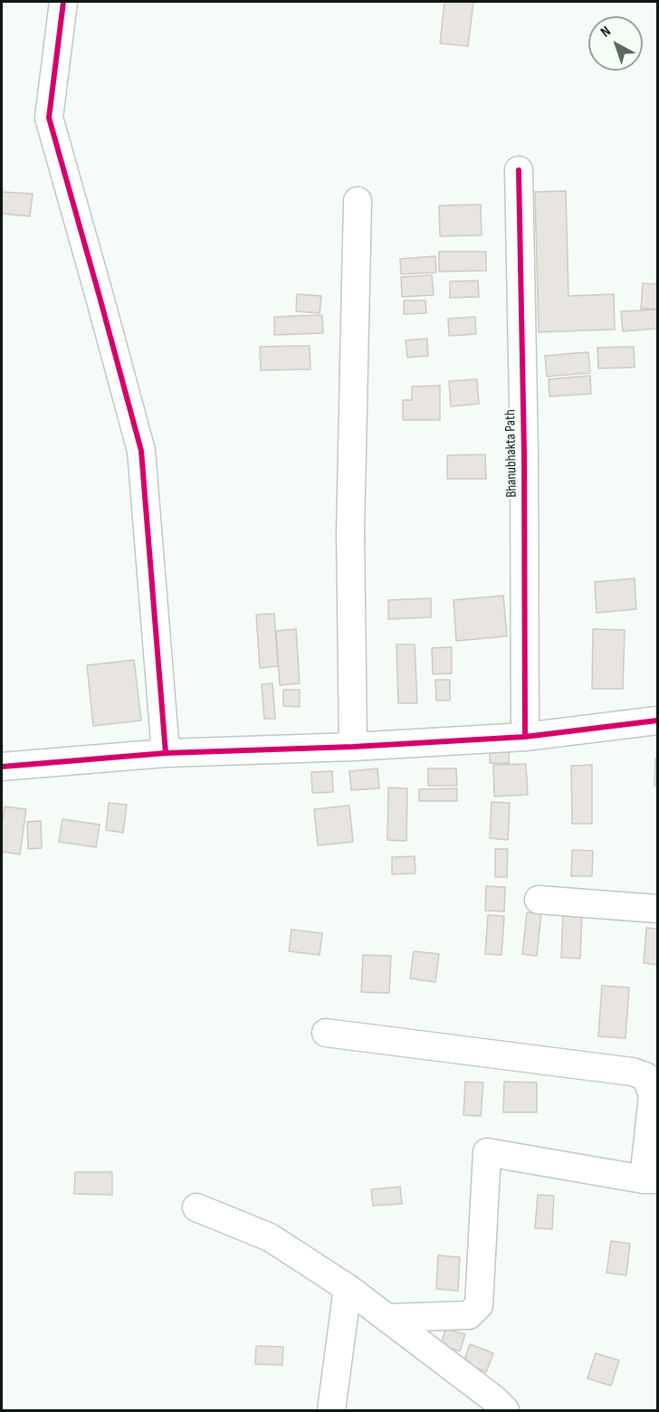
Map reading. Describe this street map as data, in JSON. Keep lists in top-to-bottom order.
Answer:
{
  "streets": {
    "street": ["Bhanubhakta Path"]
  },
  "north": "top left"
}
